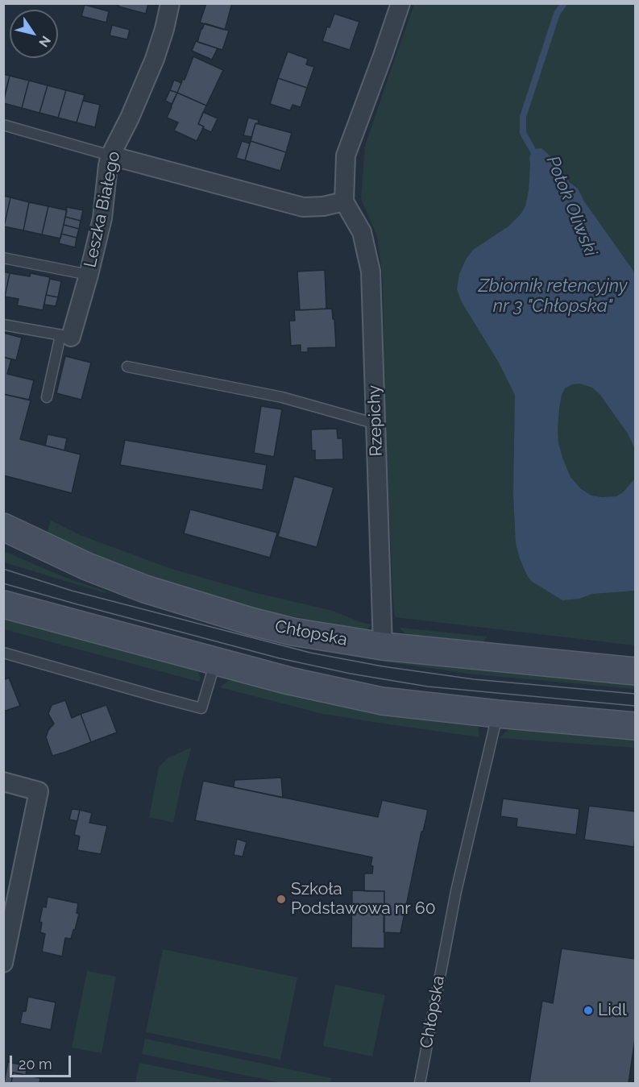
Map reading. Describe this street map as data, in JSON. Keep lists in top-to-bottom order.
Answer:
{
  "streets": {
    "main road": ["Chłopska"],
    "street": ["Leszka Białego", "Rzepichy"]
  },
  "crossings": [
    ["Rzepichy", "Chłopska"]
  ],
  "water": ["Potok Oliwski", "Zbiornik retencyjny nr 3 \"Chłopska\""],
  "places": ["Szkoła Podstawowa nr 60", "Lidl"],
  "scale_bar": "20 m",
  "north": "bottom right"
}
